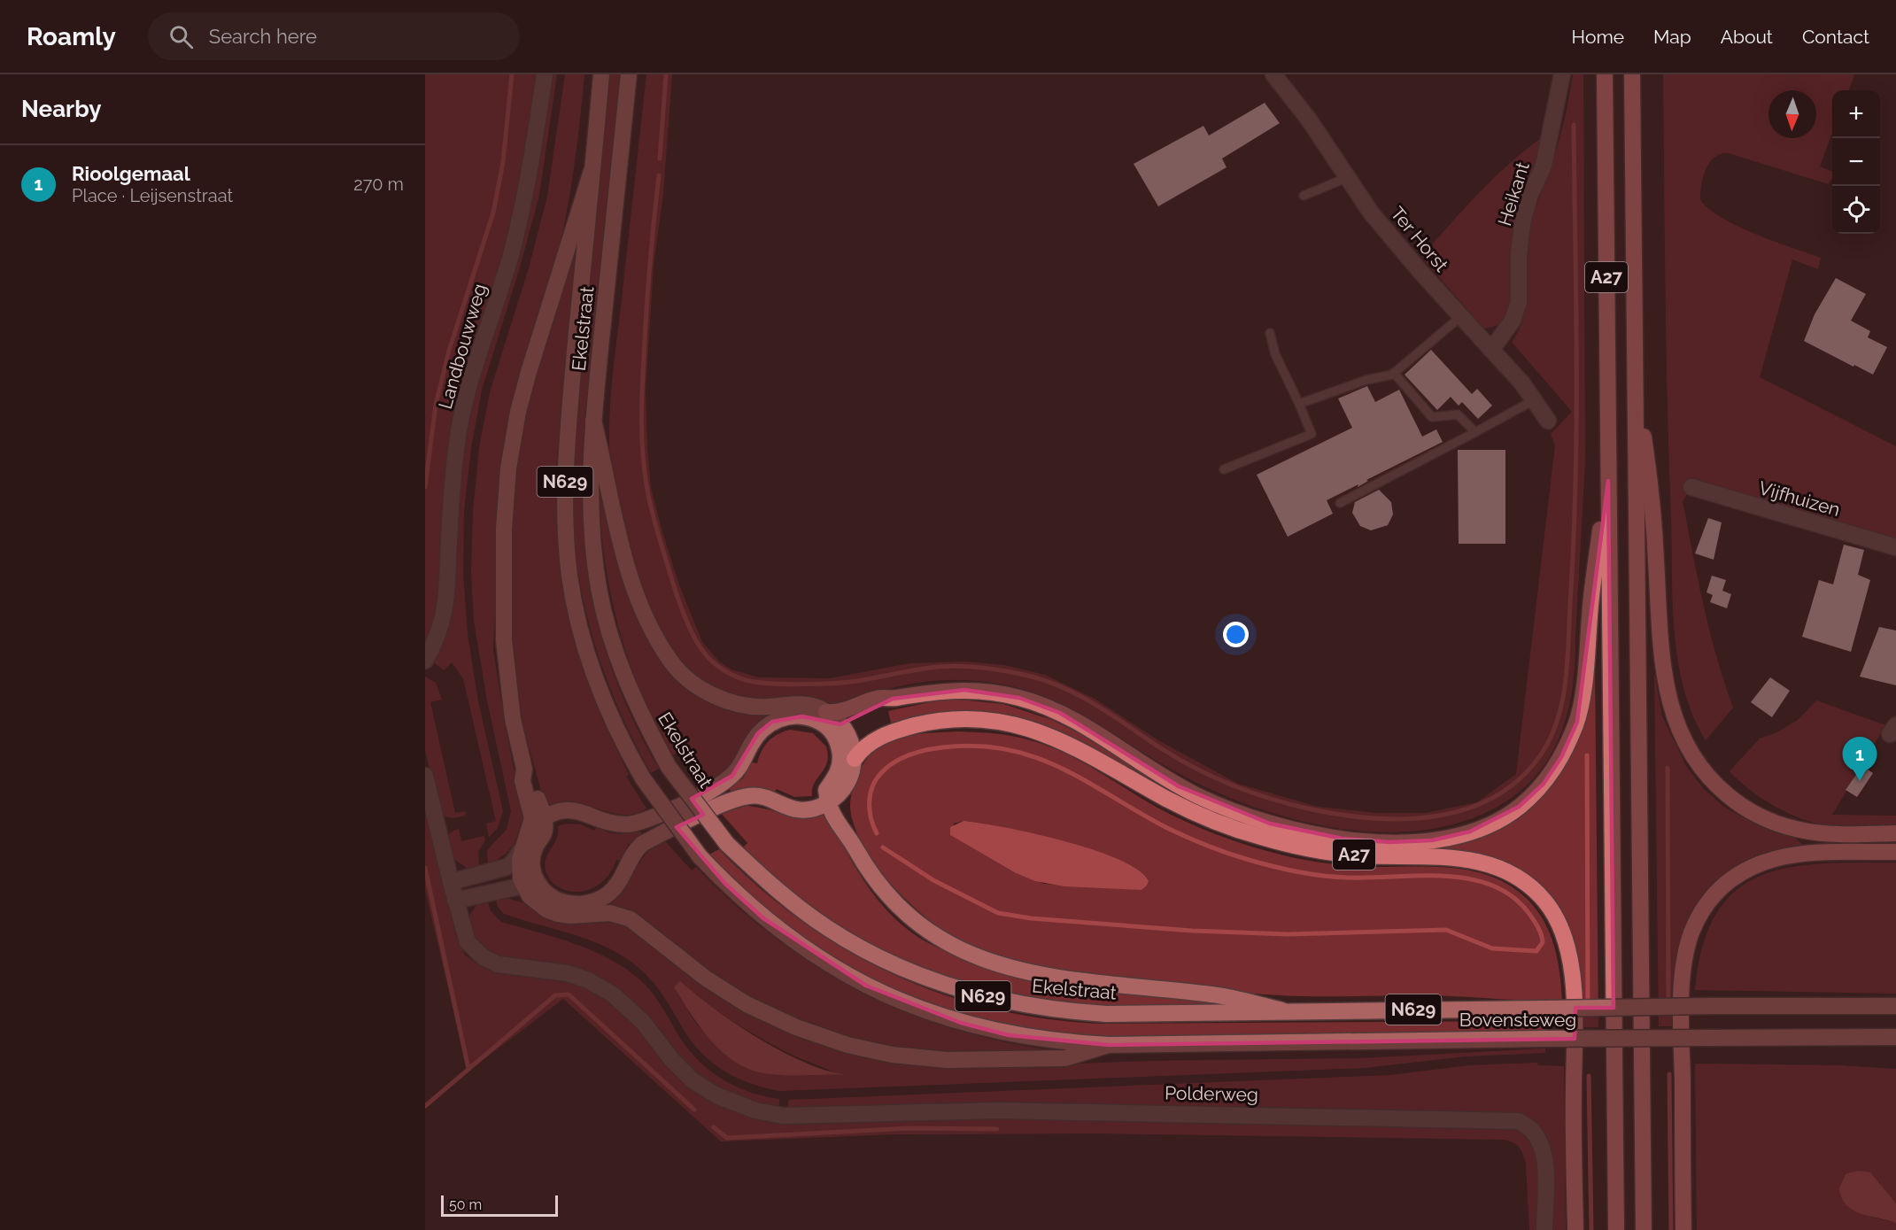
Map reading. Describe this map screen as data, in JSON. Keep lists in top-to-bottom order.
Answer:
{
  "streets": {
    "highway": ["A27"],
    "main road": ["Ekelstraat", "N629", "Bovensteweg"],
    "street": [
      "Heikant",
      "Ter Horst",
      "Landbouwweg",
      "Vijfhuizen",
      "Polderweg"
    ]
  },
  "crossings": [
    ["Heikant", "Ter Horst"],
    ["A27", "N629"],
    ["Ekelstraat", "N629"],
    ["Ekelstraat", "Bovensteweg"],
    ["N629", "Bovensteweg"]
  ],
  "scale_bar": "50 m",
  "north": "bottom",
  "page": {
    "header": "Roamly",
    "search": "Search here",
    "nav": [
      "Home",
      "Map",
      "About",
      "Contact"
    ],
    "heading": "Nearby",
    "map_buttons": ["+", "−"],
    "list": [
      {
        "mark": "1",
        "name": "Rioolgemaal",
        "note": "Place · Leijsenstraat",
        "value": "270 m"
      }
    ],
    "pins": "1",
    "scale": "50 m"
  }
}
